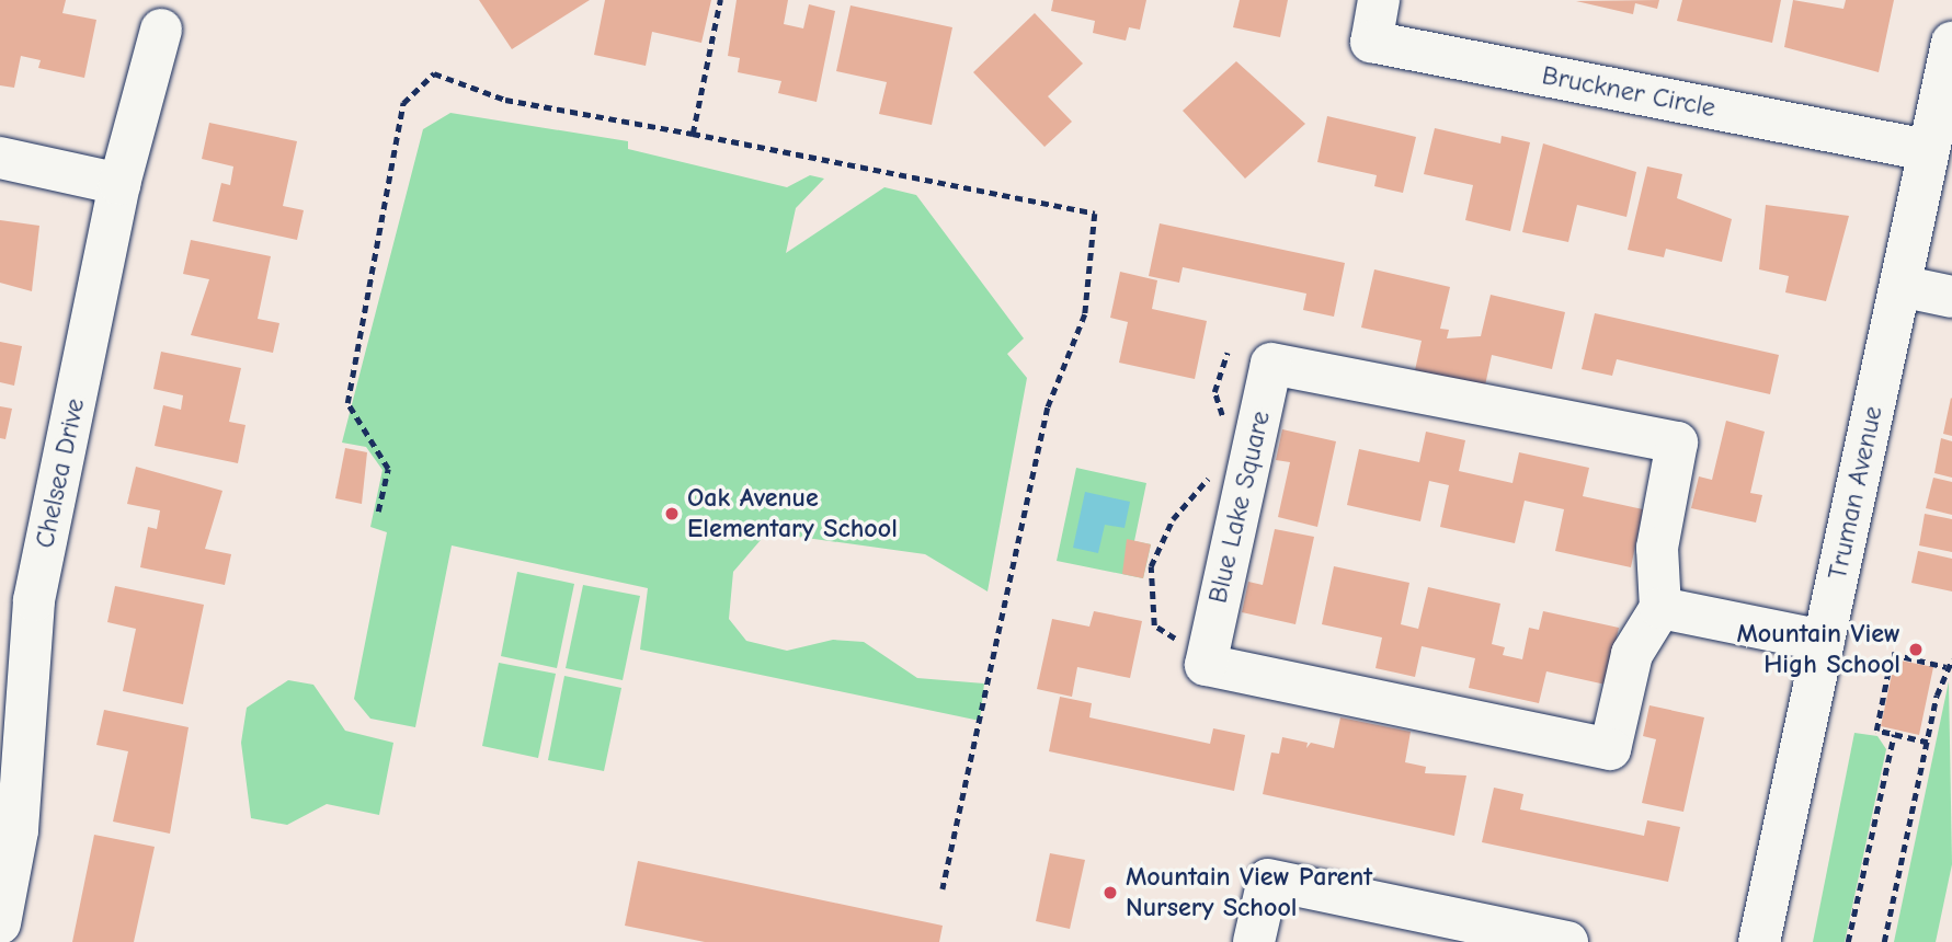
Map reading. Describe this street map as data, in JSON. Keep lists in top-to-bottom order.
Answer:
{
  "streets": {
    "street": [
      "Bruckner Circle",
      "Chelsea Drive",
      "Truman Avenue",
      "Blue Lake Square"
    ]
  },
  "crossings": [
    ["Bruckner Circle", "Truman Avenue"]
  ],
  "places": ["Oak Avenue Elementary School", "Mountain View High School", "Mountain View Parent Nursery School"]
}
